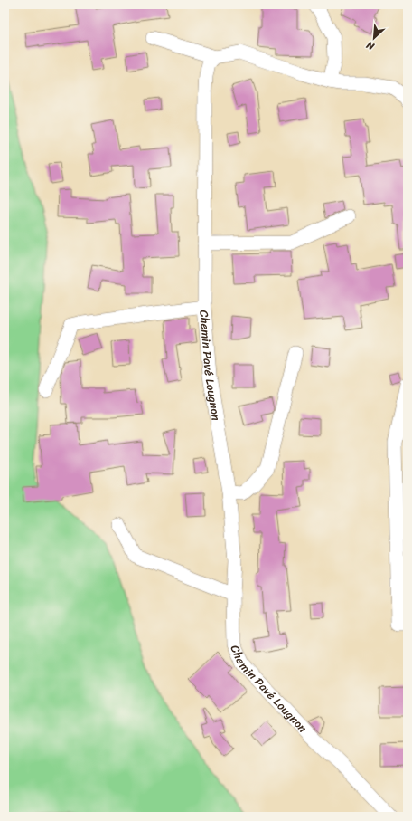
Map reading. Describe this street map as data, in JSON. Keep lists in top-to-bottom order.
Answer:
{
  "streets": {
    "street": ["Chemin Pavé Lougnon"]
  },
  "north": "bottom left"
}
